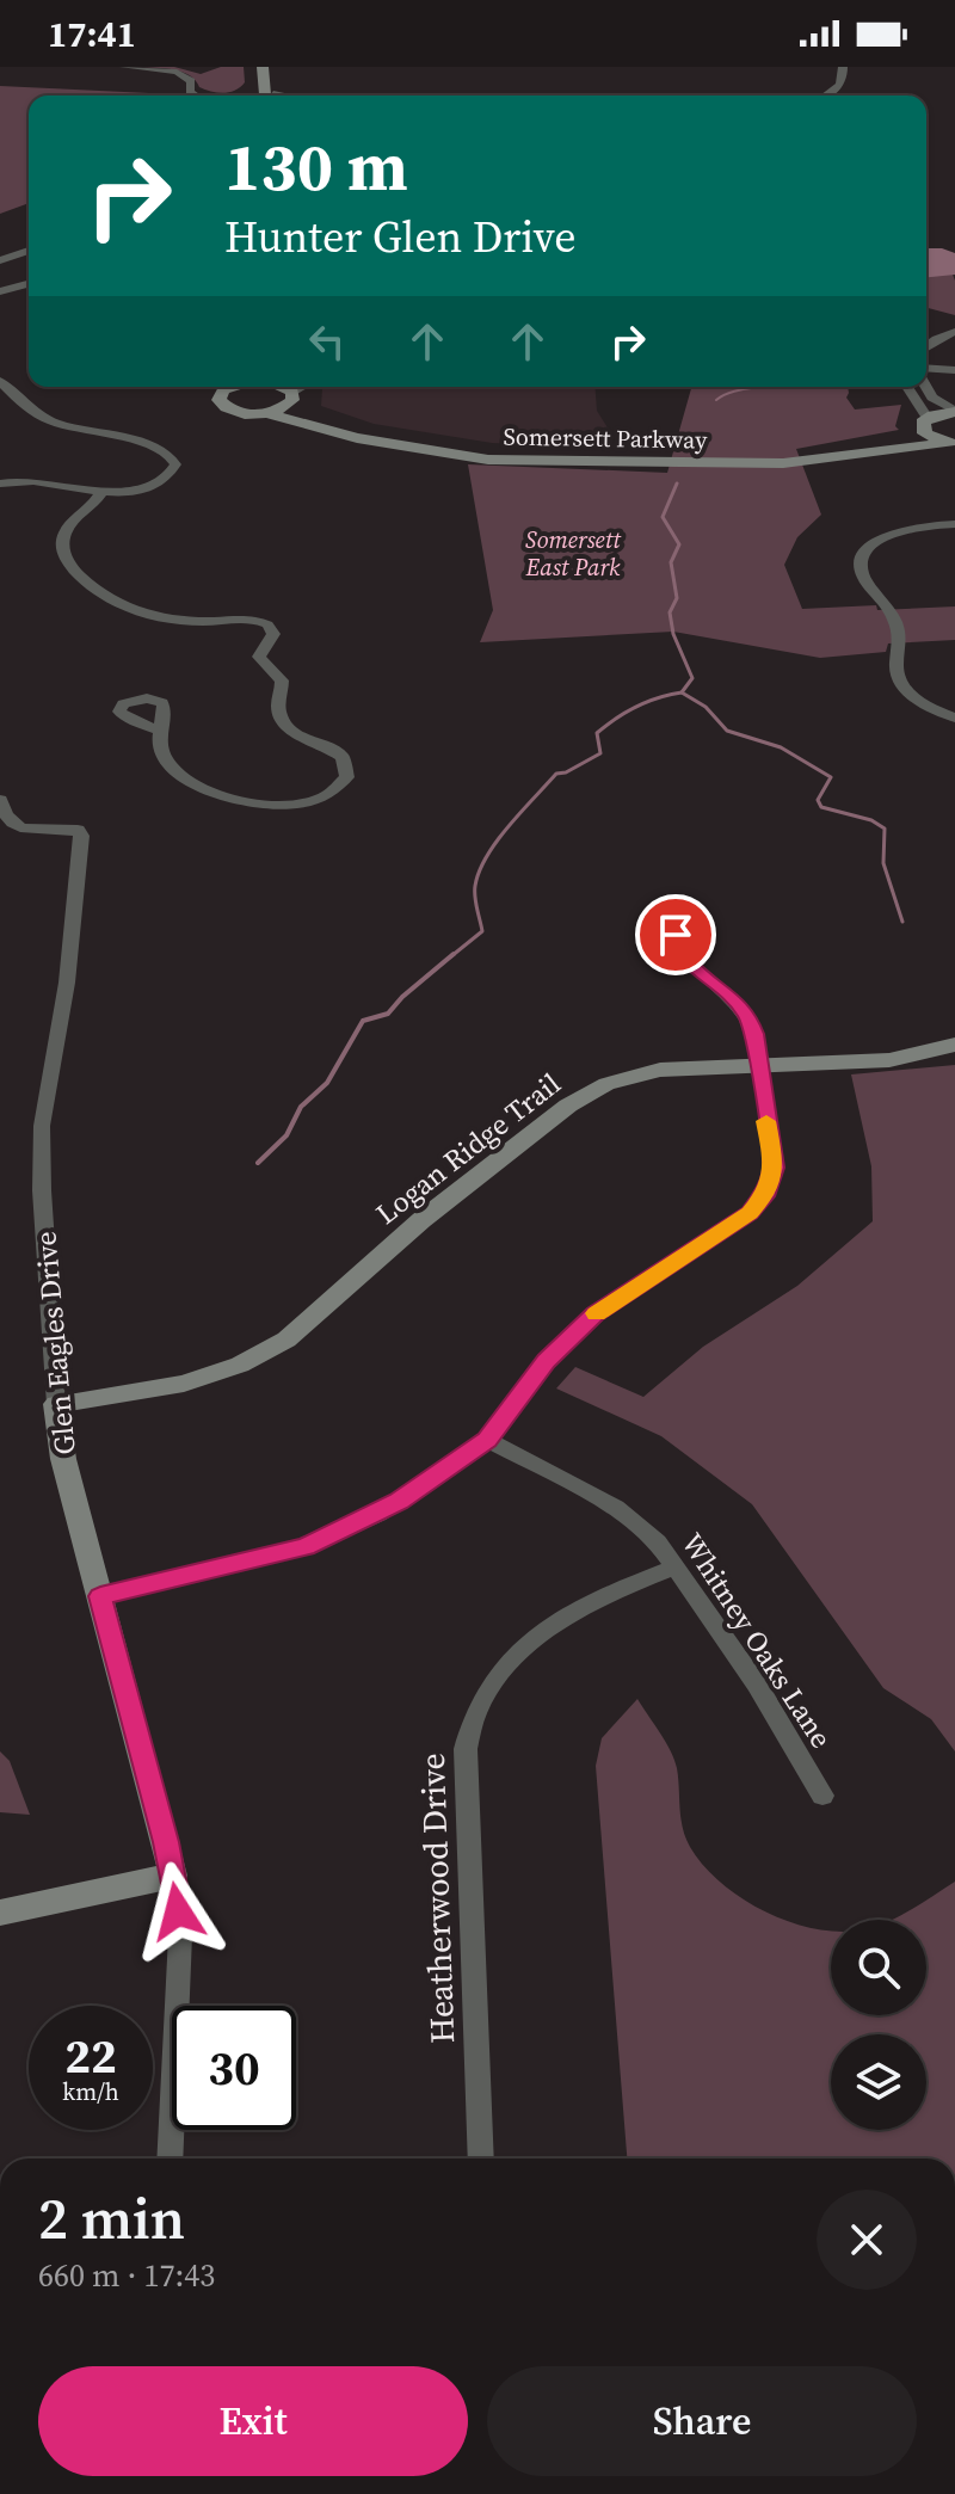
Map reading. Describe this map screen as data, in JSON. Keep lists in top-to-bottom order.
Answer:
{
  "streets": {
    "main road": ["Somersett Parkway", "Logan Ridge Trail", "Glen Eagles Drive"],
    "street": ["Whitney Oaks Lane", "Heatherwood Drive"]
  },
  "crossings": [
    ["Logan Ridge Trail", "Glen Eagles Drive"],
    ["Whitney Oaks Lane", "Heatherwood Drive"]
  ],
  "parks": ["Somersett East Park"],
  "page": {
    "status": "17:41",
    "turn": ["130 m", "Hunter Glen Drive"],
    "speed": "22 km/h",
    "limit": "30",
    "heading": ["2 min", "660 m · 17:43"],
    "buttons": ["Exit", "Share"]
  }
}
